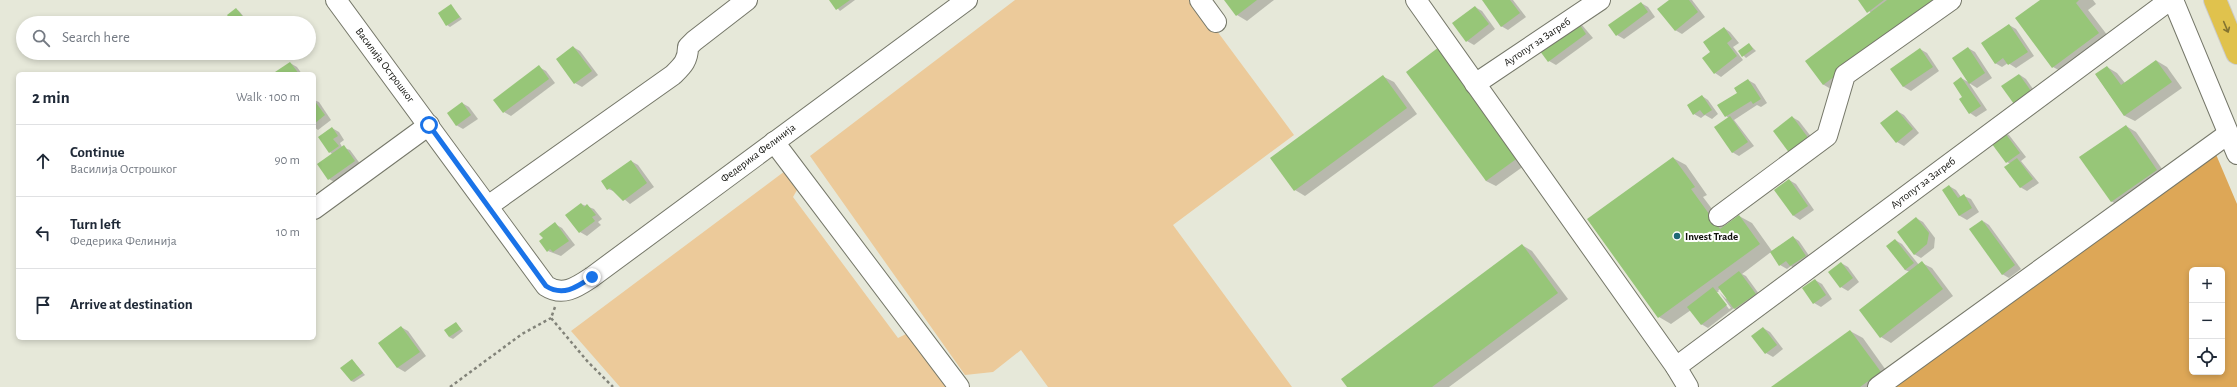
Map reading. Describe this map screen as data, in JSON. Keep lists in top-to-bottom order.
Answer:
{
  "streets": {
    "street": ["Аутопут за Загреб", "Василија Острошког", "Федерика Фелинија"]
  },
  "crossings": [
    ["Василија Острошког", "Федерика Фелинија"]
  ],
  "places": ["Invest Trade"],
  "page": {
    "search": "Search here",
    "heading": ["2 min", "Walk · 100 m"],
    "list": [
      ["Continue", "Василија Острошког", "90 m"],
      ["Turn left", "Федерика Фелинија", "10 m"],
      "Arrive at destination"
    ],
    "map_buttons": ["+", "−"]
  }
}
